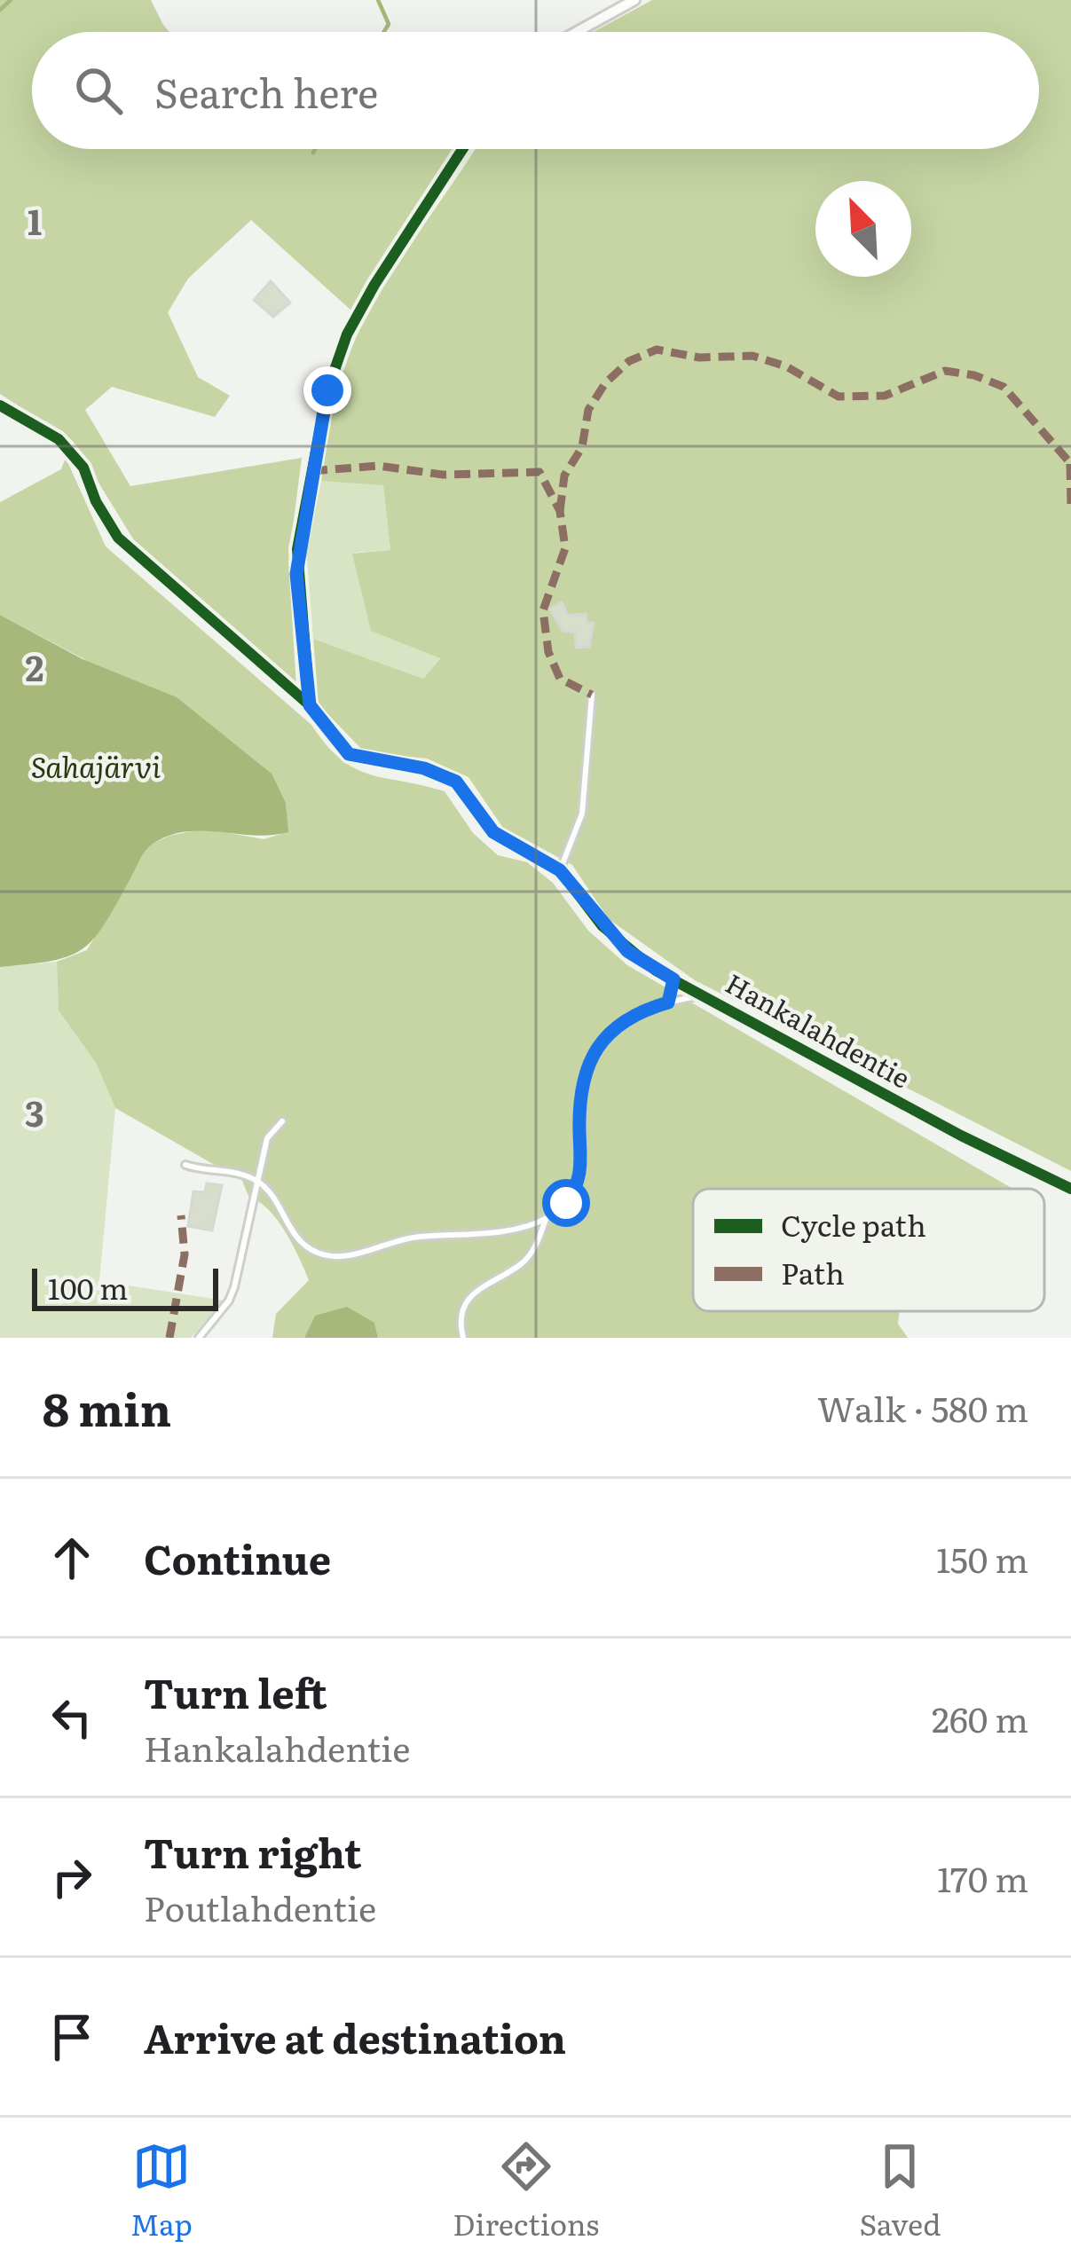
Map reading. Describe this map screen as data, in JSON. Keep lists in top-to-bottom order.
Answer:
{
  "streets": {
    "street": ["Hankalahdentie"]
  },
  "water": ["Sahajärvi"],
  "legend": ["Cycle path", "Path"],
  "scale_bar": "100 m",
  "north": "top left",
  "page": {
    "search": "Search here",
    "scale": "100 m",
    "heading": ["8 min", "Walk · 580 m"],
    "list": [
      ["Continue", "150 m"],
      ["Turn left", "Hankalahdentie", "260 m"],
      ["Turn right", "Poutlahdentie", "170 m"],
      "Arrive at destination"
    ],
    "nav": ["Map", "Directions", "Saved"]
  },
  "grid": {
    "rows": ["1", "2", "3"]
  }
}
